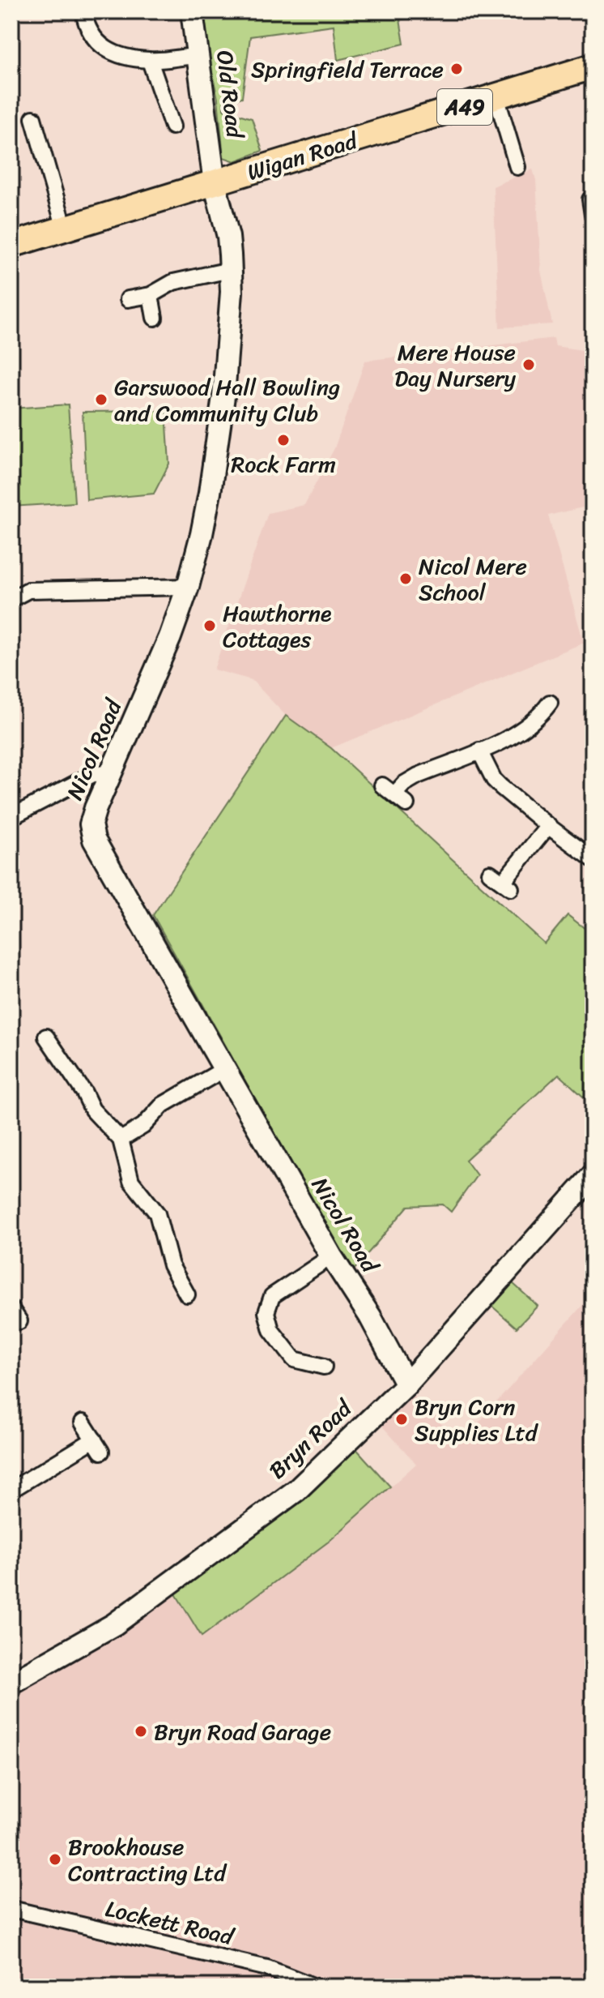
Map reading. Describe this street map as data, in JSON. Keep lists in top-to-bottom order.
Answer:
{
  "streets": {
    "main road": ["A49", "Wigan Road"],
    "street": [
      "Old Road",
      "Nicol Road",
      "Bryn Road",
      "Lockett Road"
    ]
  },
  "crossings": [
    ["Old Road", "Wigan Road"],
    ["Old Road", "Nicol Road"],
    ["Wigan Road", "Nicol Road"],
    ["Nicol Road", "Bryn Road"]
  ],
  "places": [
    "Springfield Terrace",
    "Mere House Day Nursery",
    "Garswood Hall Bowling and Community Club",
    "Rock Farm",
    "Nicol Mere School",
    "Hawthorne Cottages",
    "Bryn Corn Supplies Ltd",
    "Bryn Road Garage",
    "Brookhouse Contracting Ltd"
  ]
}
